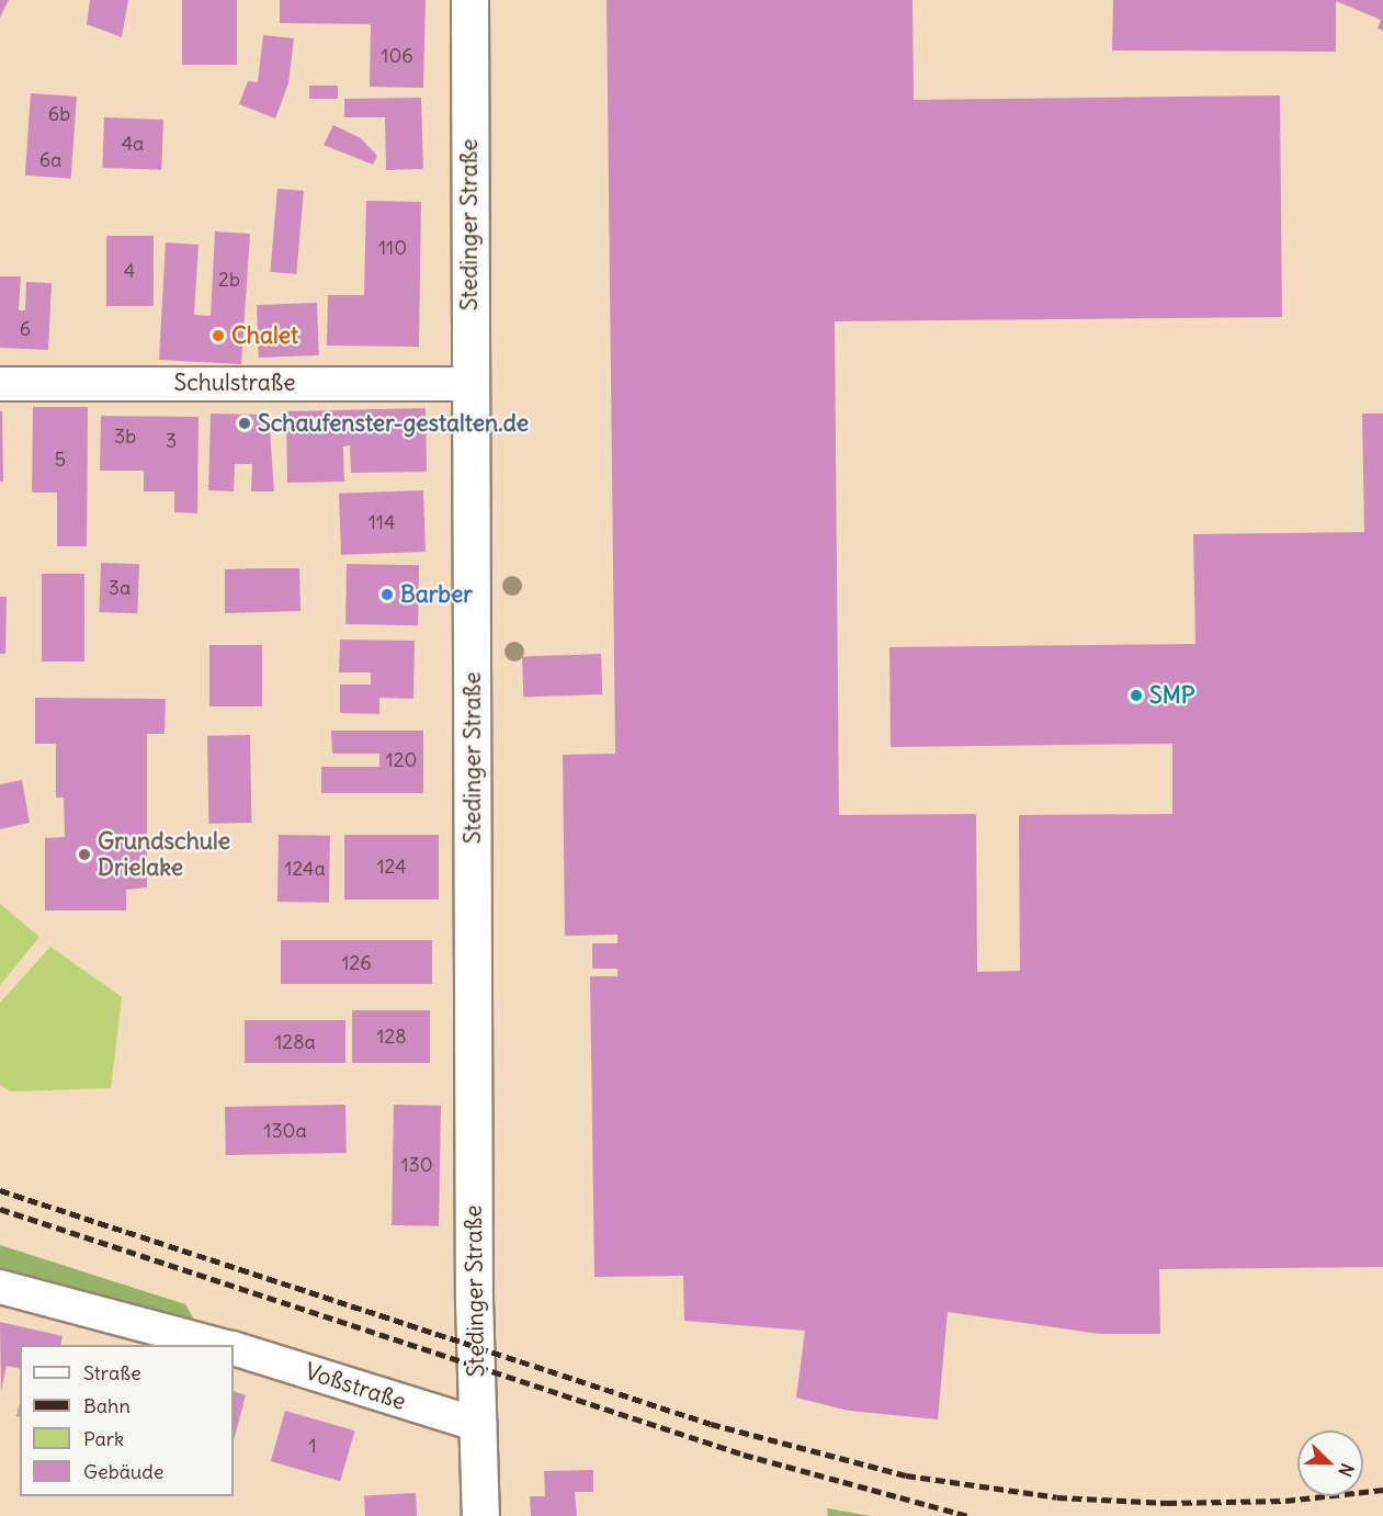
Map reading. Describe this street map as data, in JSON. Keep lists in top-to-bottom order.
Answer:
{
  "streets": {
    "main road": ["Stedinger Straße"],
    "street": ["Schulstraße", "Voßstraße"]
  },
  "crossings": [
    ["Stedinger Straße", "Schulstraße"],
    ["Stedinger Straße", "Voßstraße"]
  ],
  "places": [
    "Chalet",
    "Schaufenster-gestalten.de",
    "Barber",
    "SMP",
    "Grundschule Drielake"
  ],
  "house_numbers": [
    "106",
    "6b",
    "4a",
    "6a",
    "110",
    "4",
    "2b",
    "6",
    "3b",
    "3",
    "5",
    "114",
    "3a",
    "120",
    "124",
    "124a",
    "126",
    "128",
    "128a",
    "130a",
    "130",
    "1"
  ],
  "legend": [
    "Straße",
    "Bahn",
    "Park",
    "Gebäude"
  ],
  "north": "bottom right"
}
